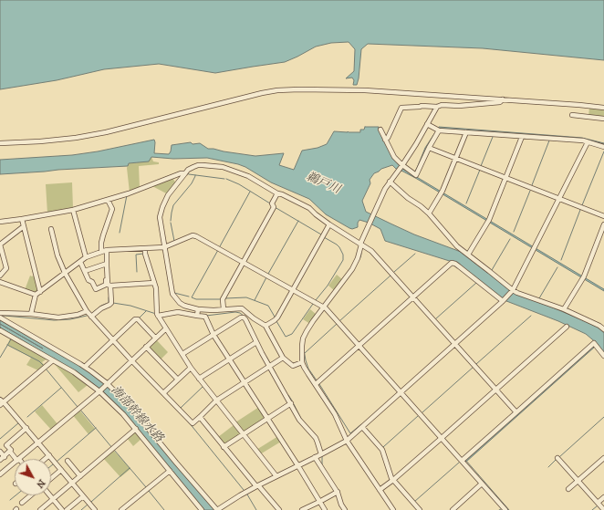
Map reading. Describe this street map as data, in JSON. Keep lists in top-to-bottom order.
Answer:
{
  "water": ["鵜戸川", "海部幹線水路"],
  "north": "bottom right"
}
